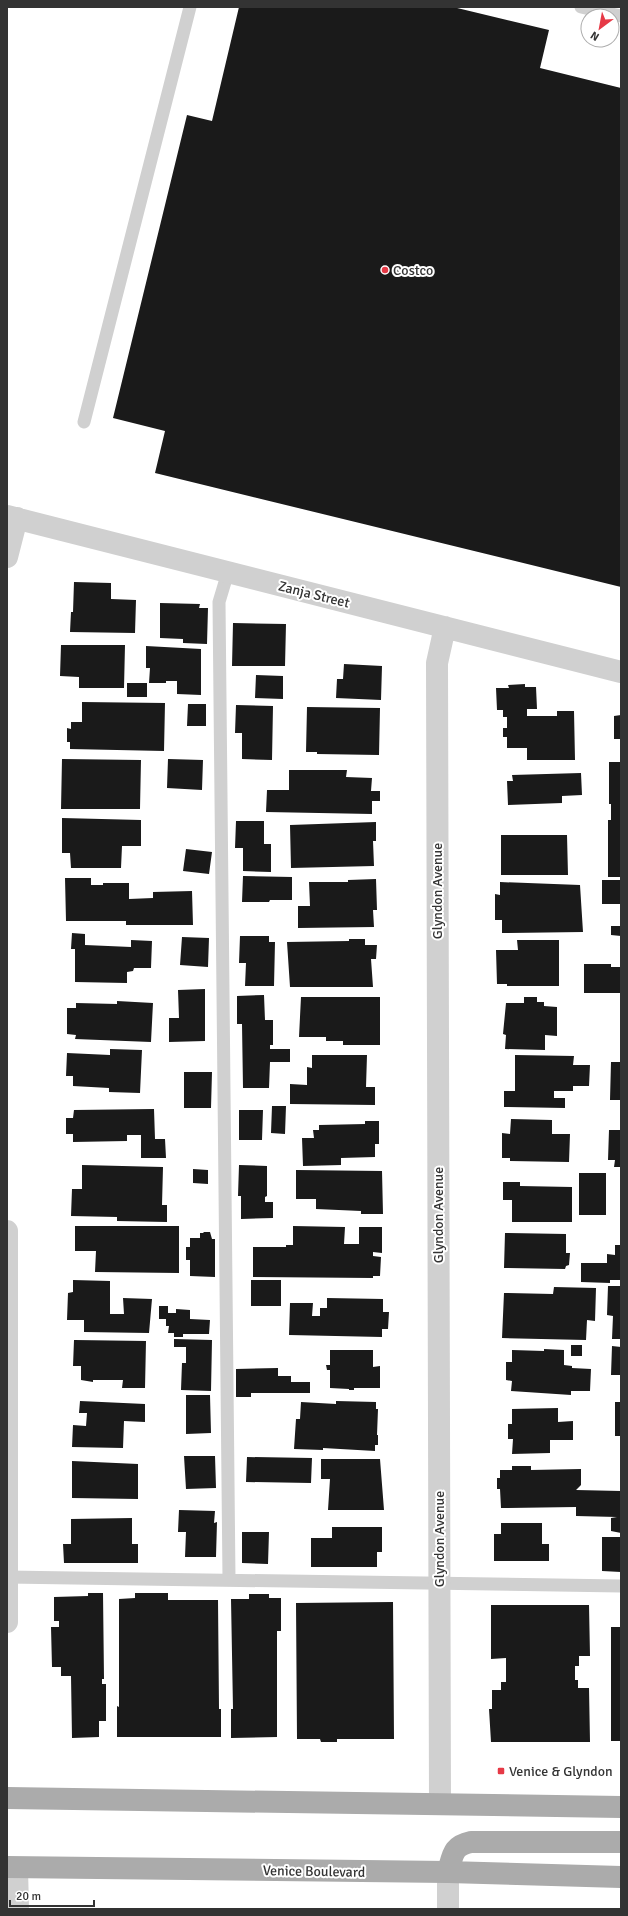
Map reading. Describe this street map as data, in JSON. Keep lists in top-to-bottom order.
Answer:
{
  "streets": {
    "main road": ["Venice Boulevard"],
    "street": ["Zanja Street", "Glyndon Avenue"]
  },
  "crossings": [
    ["Zanja Street", "Glyndon Avenue"]
  ],
  "places": {
    "other": ["Costco"],
    "transit": ["Venice & Glyndon"]
  },
  "scale_bar": "20 m",
  "north": "bottom left"
}
